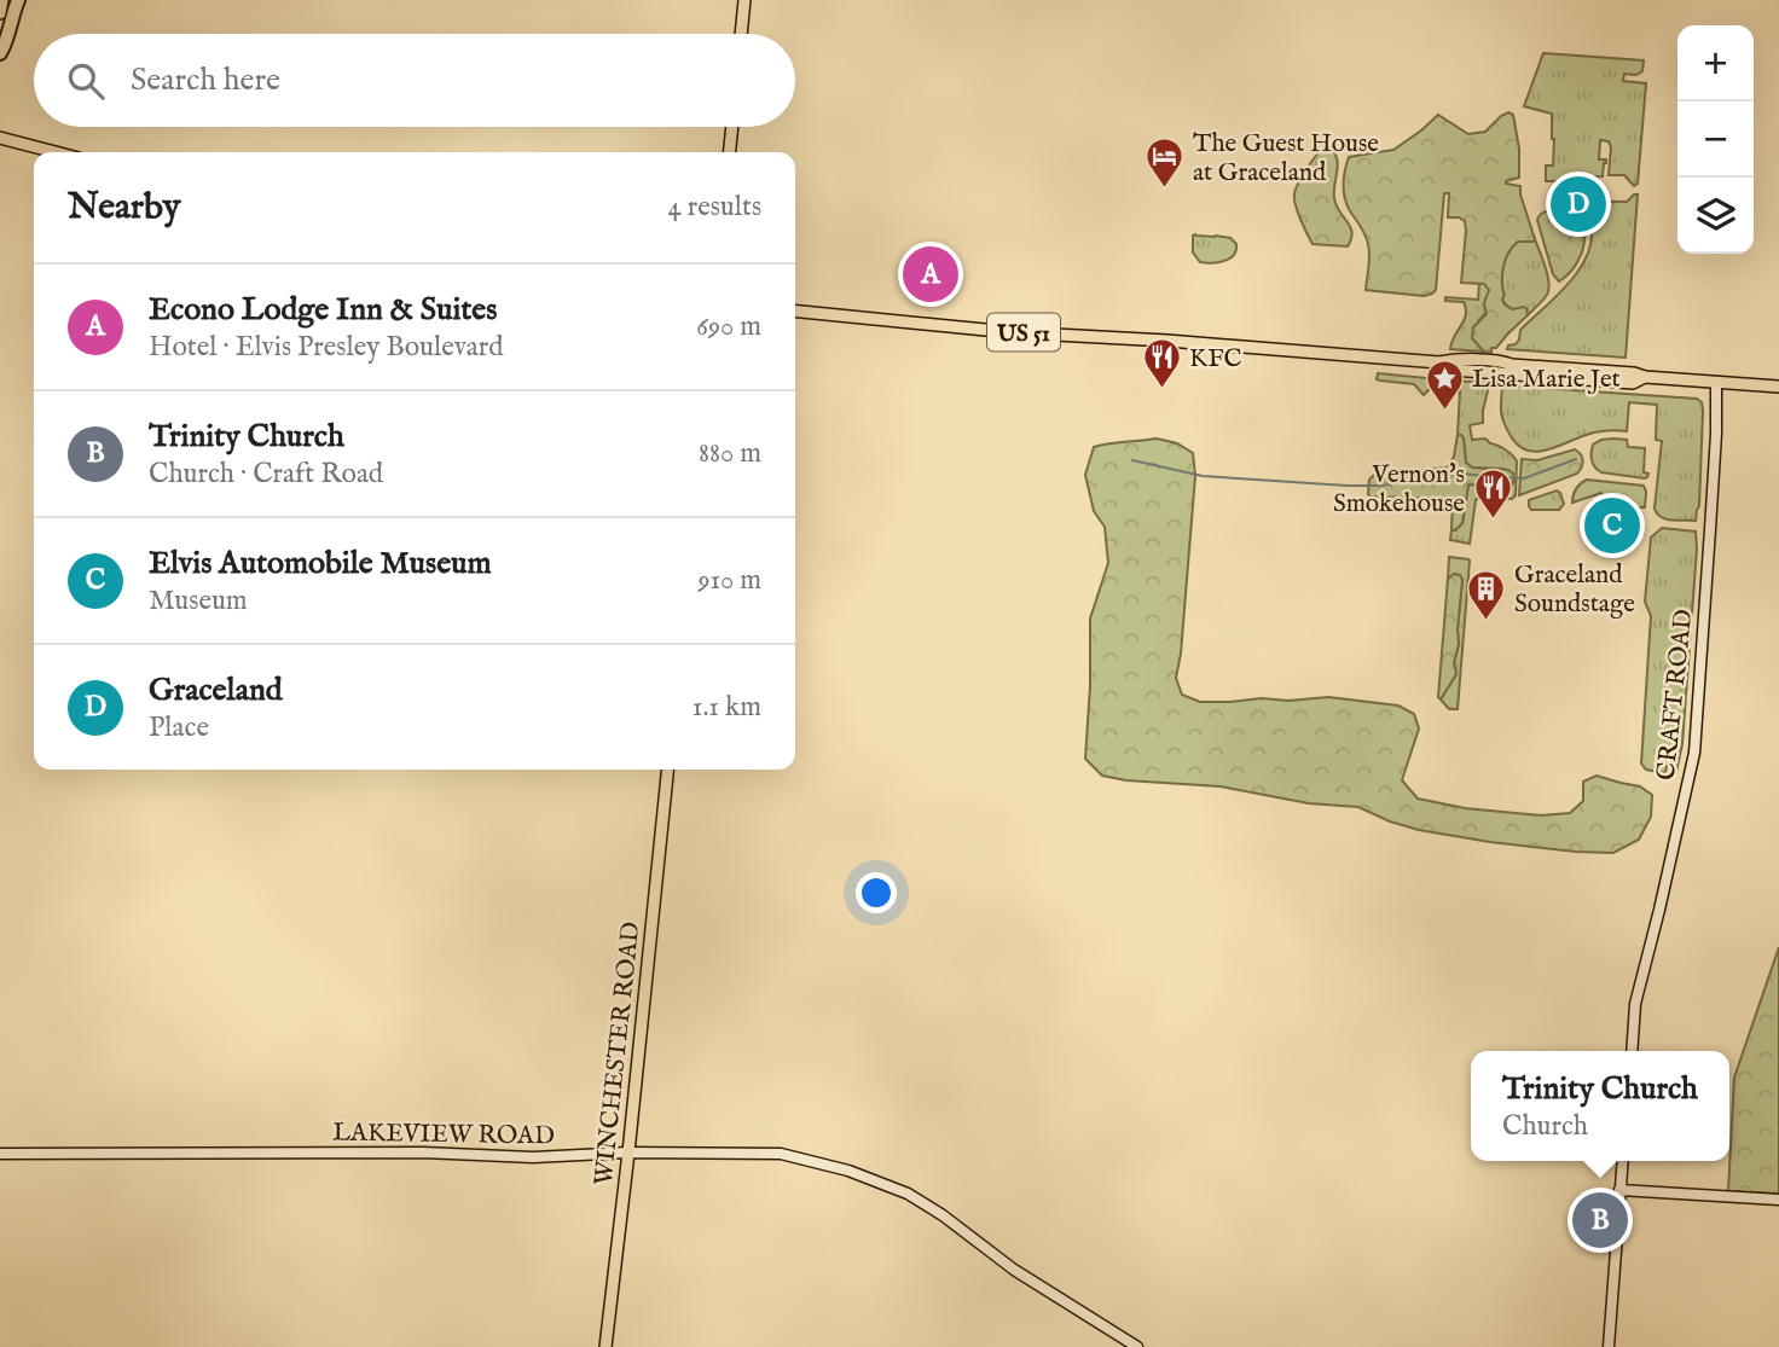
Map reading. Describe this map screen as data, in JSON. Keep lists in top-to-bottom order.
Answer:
{
  "streets": {
    "main road": ["US 51", "WINCHESTER ROAD"],
    "street": ["CRAFT ROAD", "LAKEVIEW ROAD"]
  },
  "crossings": [
    ["US 51", "CRAFT ROAD"],
    ["WINCHESTER ROAD", "LAKEVIEW ROAD"]
  ],
  "places": {
    "hotel": ["The Guest House at Graceland"],
    "restaurant": ["KFC", "Vernon's Smokehouse"],
    "place": ["Lisa Marie Jet"],
    "building": ["Graceland Soundstage"]
  },
  "page": {
    "map_buttons": ["+", "−"],
    "search": "Search here",
    "heading": ["Nearby", "4 results"],
    "pins": [
      "D",
      "A",
      "C",
      "B"
    ],
    "list": [
      {
        "mark": "A",
        "name": "Econo Lodge Inn & Suites",
        "note": "Hotel · Elvis Presley Boulevard",
        "value": "690 m"
      },
      {
        "mark": "B",
        "name": "Trinity Church",
        "note": "Church · Craft Road",
        "value": "880 m"
      },
      {
        "mark": "C",
        "name": "Elvis Automobile Museum",
        "note": "Museum",
        "value": "910 m"
      },
      {
        "mark": "D",
        "name": "Graceland",
        "note": "Place",
        "value": "1.1 km"
      }
    ],
    "popup": ["Trinity Church", "Church"]
  }
}
